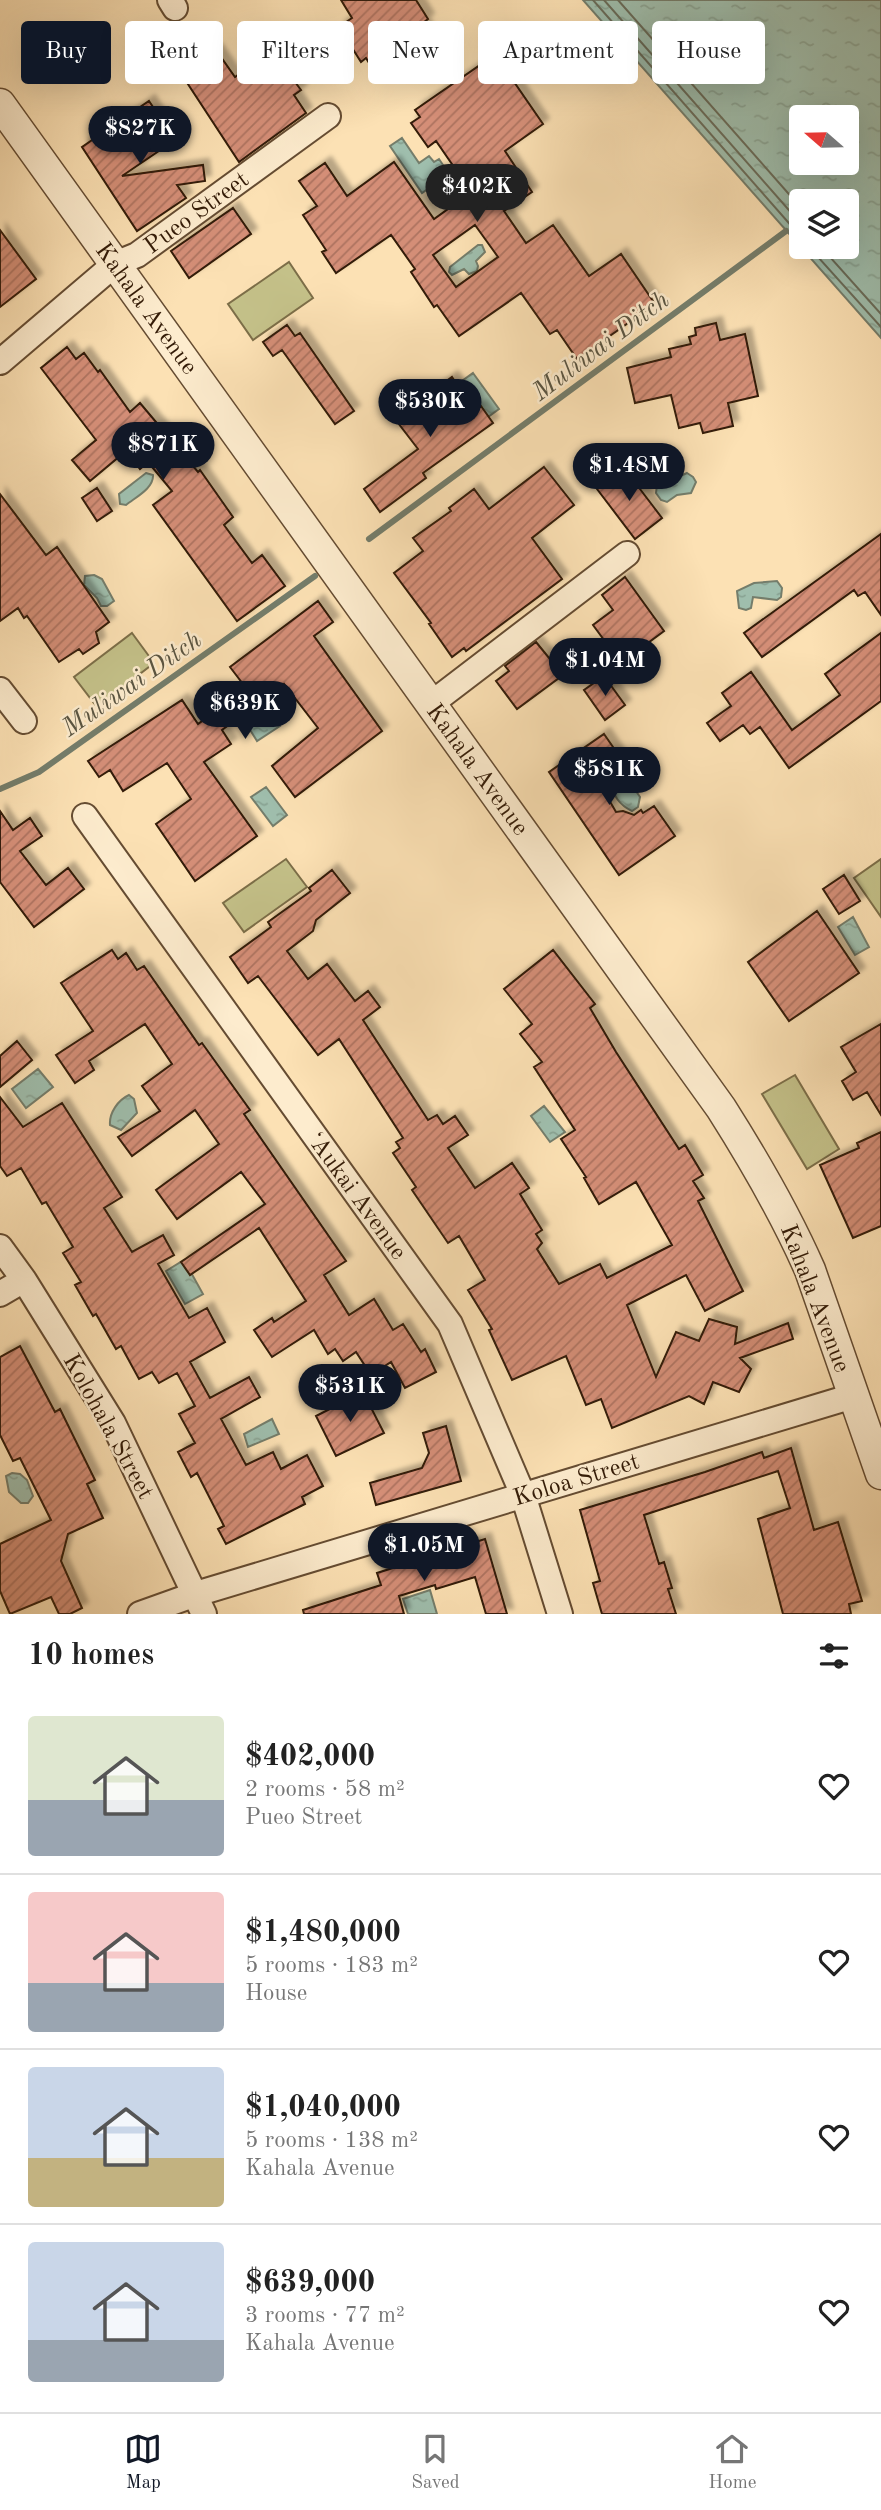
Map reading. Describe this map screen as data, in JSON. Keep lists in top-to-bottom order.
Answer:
{
  "streets": {
    "street": [
      "Pueo Street",
      "Kahala Avenue",
      "ʻAukai Avenue",
      "Kolohala Street",
      "Koloa Street"
    ]
  },
  "crossings": [
    ["Pueo Street", "Kahala Avenue"],
    ["Kahala Avenue", "Koloa Street"],
    ["ʻAukai Avenue", "Koloa Street"],
    ["Kolohala Street", "Koloa Street"]
  ],
  "water": ["Muliwai Ditch"],
  "north": "left",
  "page": {
    "chip": [
      "Buy",
      "Rent",
      "Filters",
      "New",
      "Apartment",
      "House"
    ],
    "price": [
      "$827K",
      "$402K",
      "$530K",
      "$871K",
      "$1.48M",
      "$1.04M",
      "$639K",
      "$581K",
      "$531K",
      "$1.05M"
    ],
    "heading": "10 homes",
    "list": [
      {
        "name": "$402,000",
        "note": "2 rooms · 58 m² · Pueo Street"
      },
      {
        "name": "$1,480,000",
        "note": "5 rooms · 183 m² · House"
      },
      {
        "name": "$1,040,000",
        "note": "5 rooms · 138 m² · Kahala Avenue"
      },
      {
        "name": "$639,000",
        "note": "3 rooms · 77 m² · Kahala Avenue"
      }
    ],
    "tabs": ["Map", "Saved", "Home"]
  }
}
